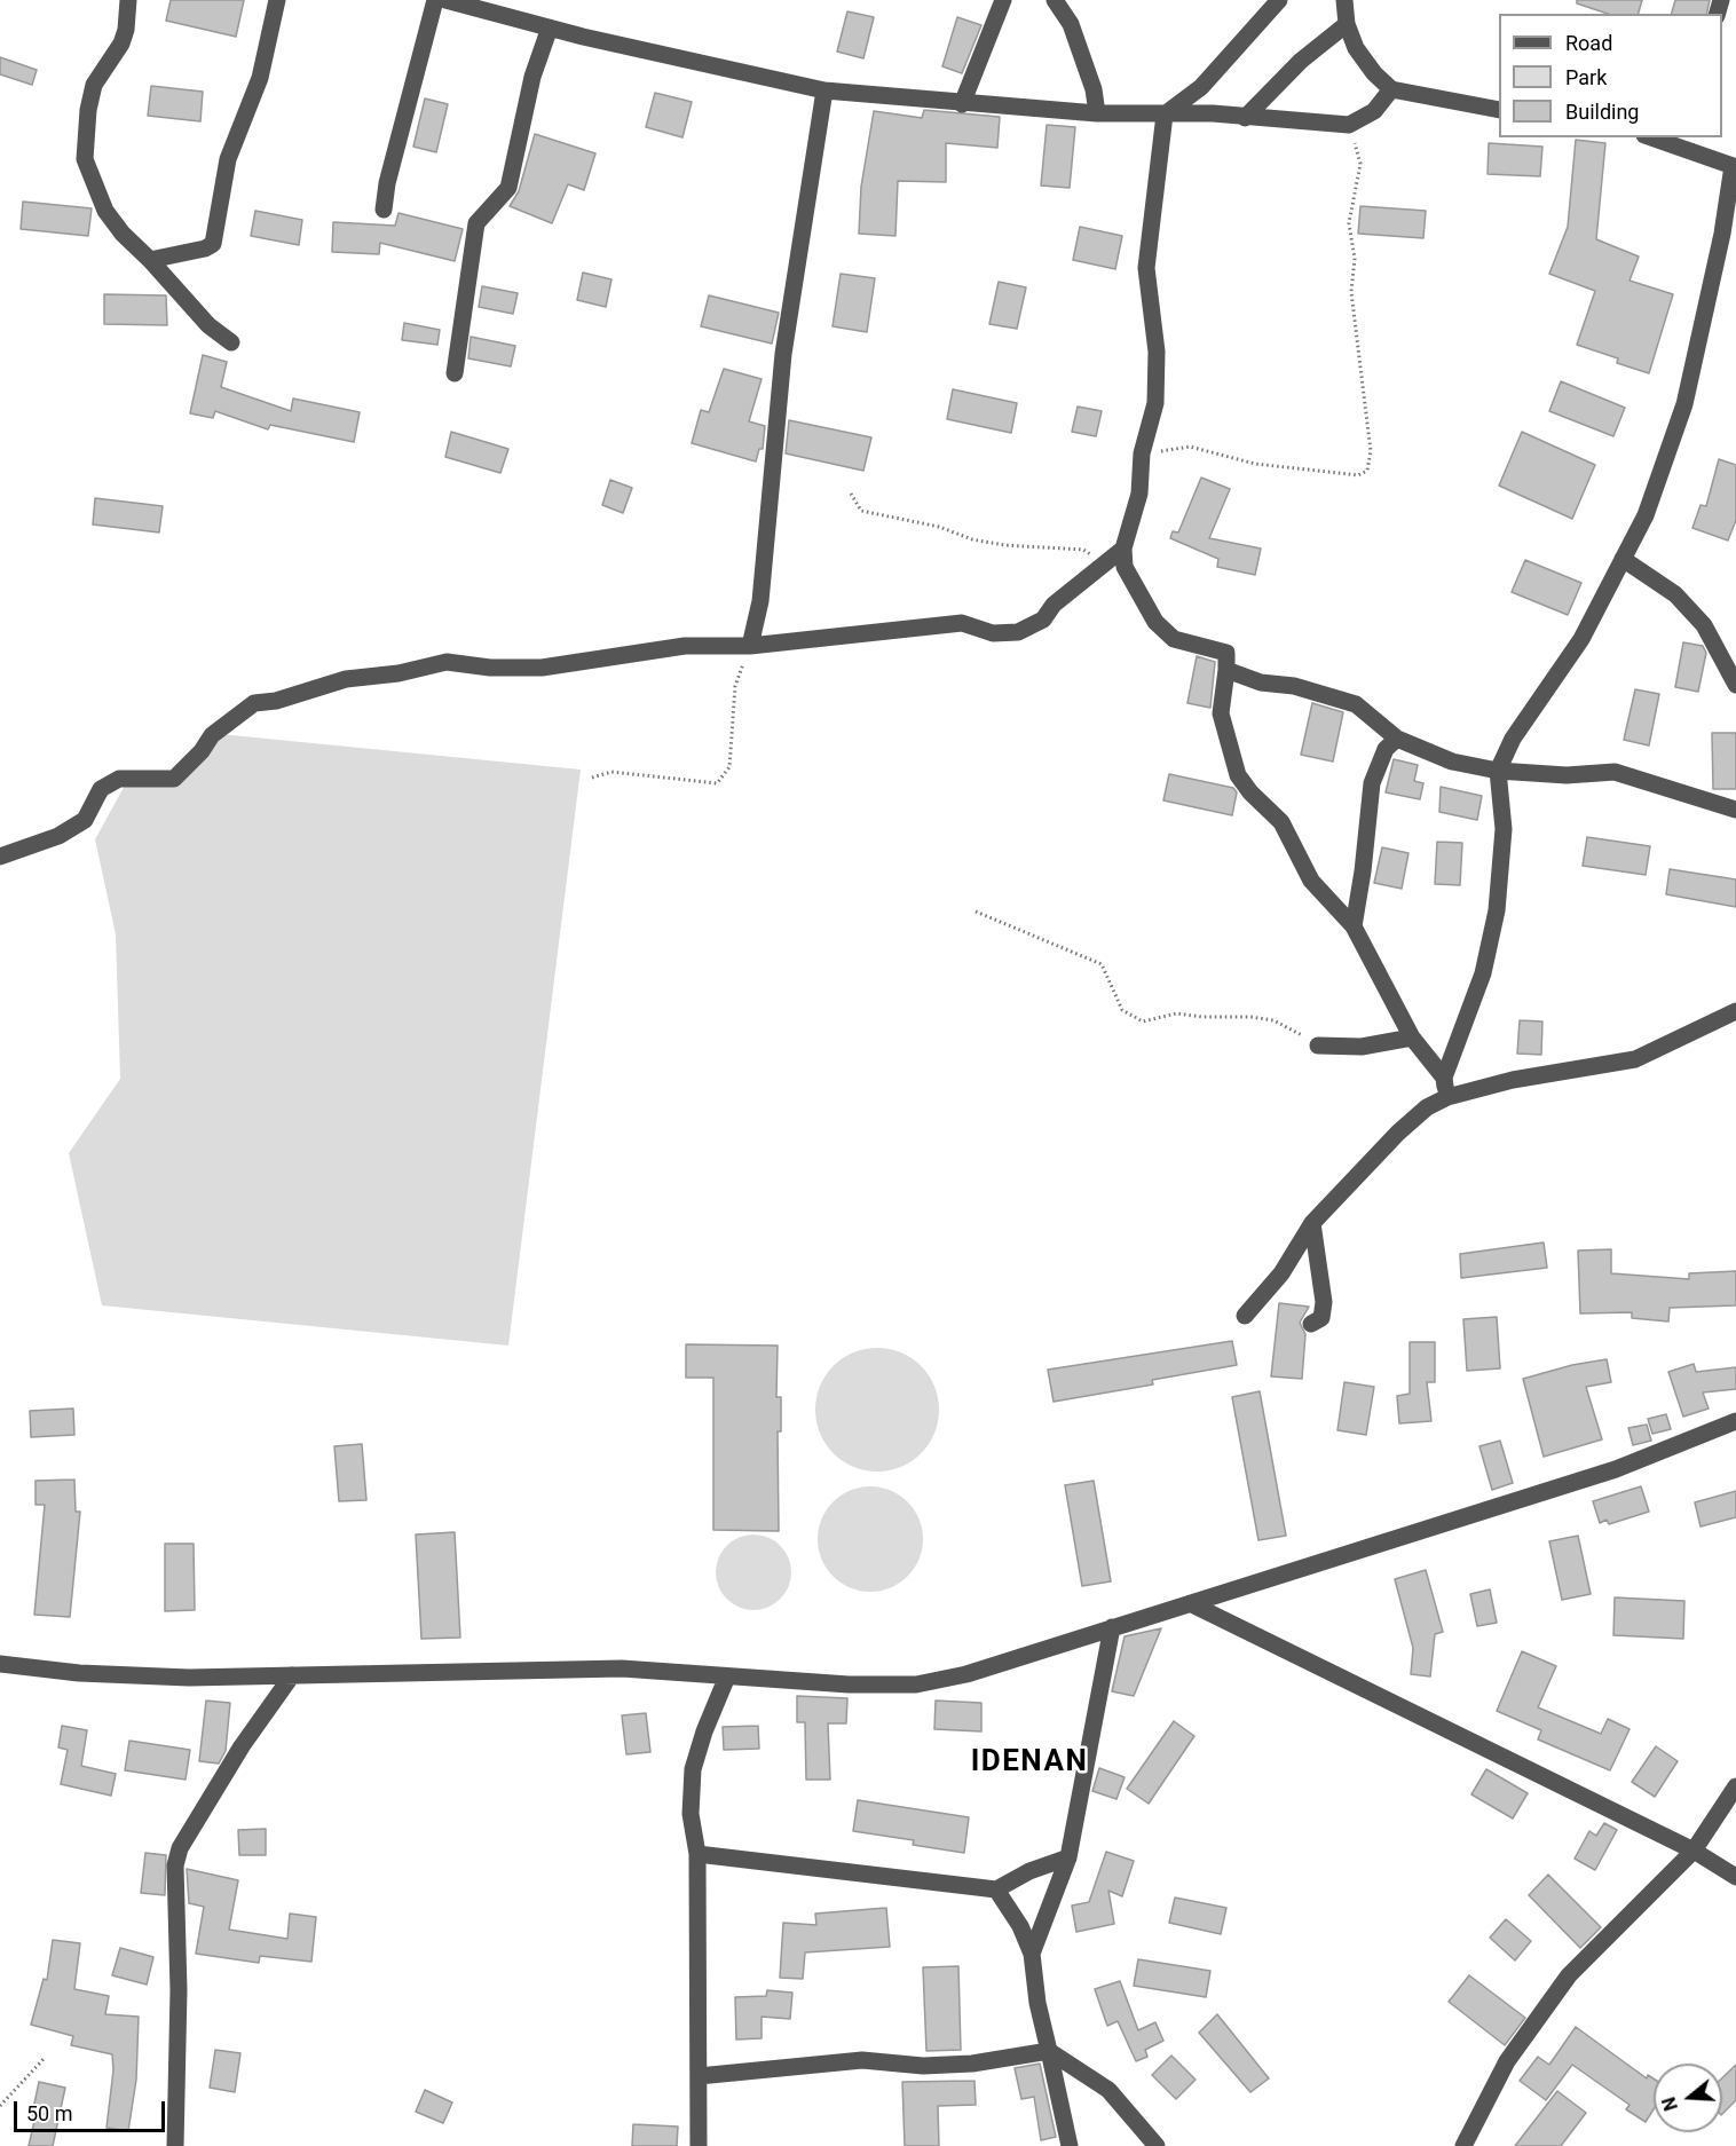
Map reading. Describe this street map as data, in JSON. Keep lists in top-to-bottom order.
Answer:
{
  "districts": ["IDENAN"],
  "legend": ["Road", "Park", "Building"],
  "scale_bar": "50 m",
  "north": "left"
}
